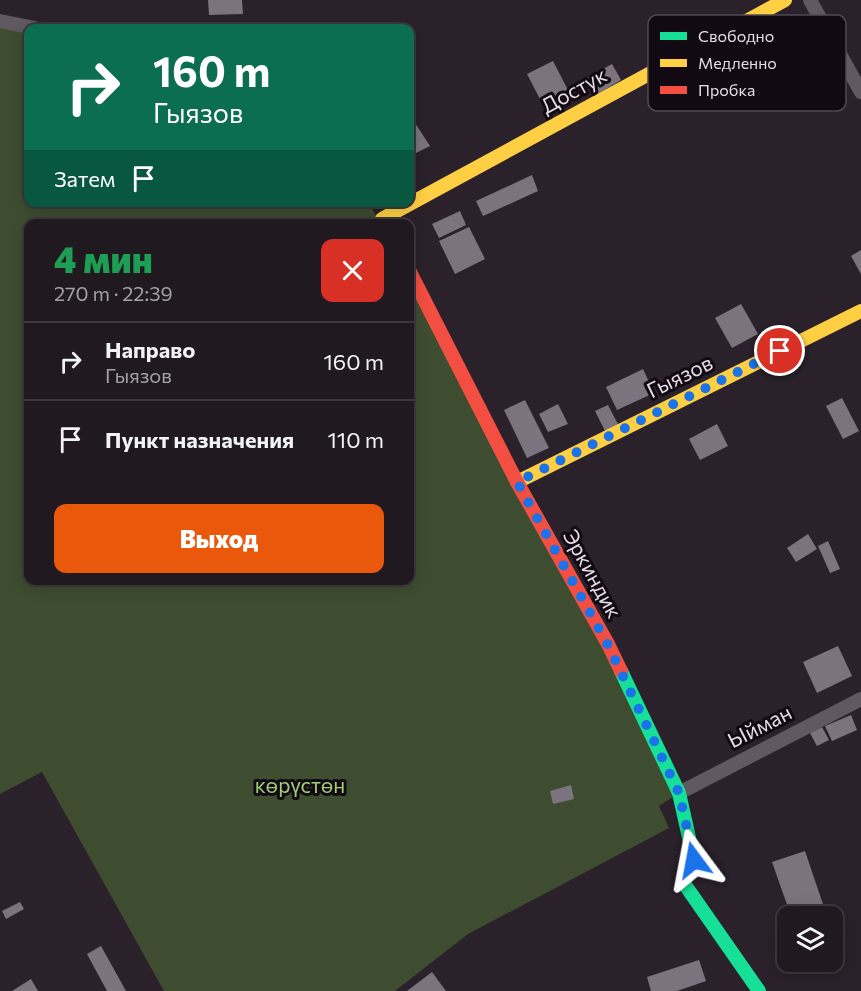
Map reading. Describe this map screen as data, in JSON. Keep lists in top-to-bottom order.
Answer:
{
  "streets": {
    "street": [
      "Достук",
      "Гыязов",
      "Эркиндик",
      "Ыйман"
    ]
  },
  "crossings": [
    ["Гыязов", "Эркиндик"],
    ["Эркиндик", "Ыйман"]
  ],
  "parks": ["көрүстөн"],
  "legend": ["Свободно", "Медленно", "Пробка"],
  "page": {
    "turn": ["160 m", "Гыязов"],
    "then": "Затем",
    "heading": ["4 мин", "270 m · 22:39"],
    "list": [
      {
        "name": "Направо",
        "note": "Гыязов",
        "value": "160 m"
      },
      {
        "name": "Пункт назначения",
        "value": "110 m"
      }
    ],
    "buttons": "Выход"
  }
}
